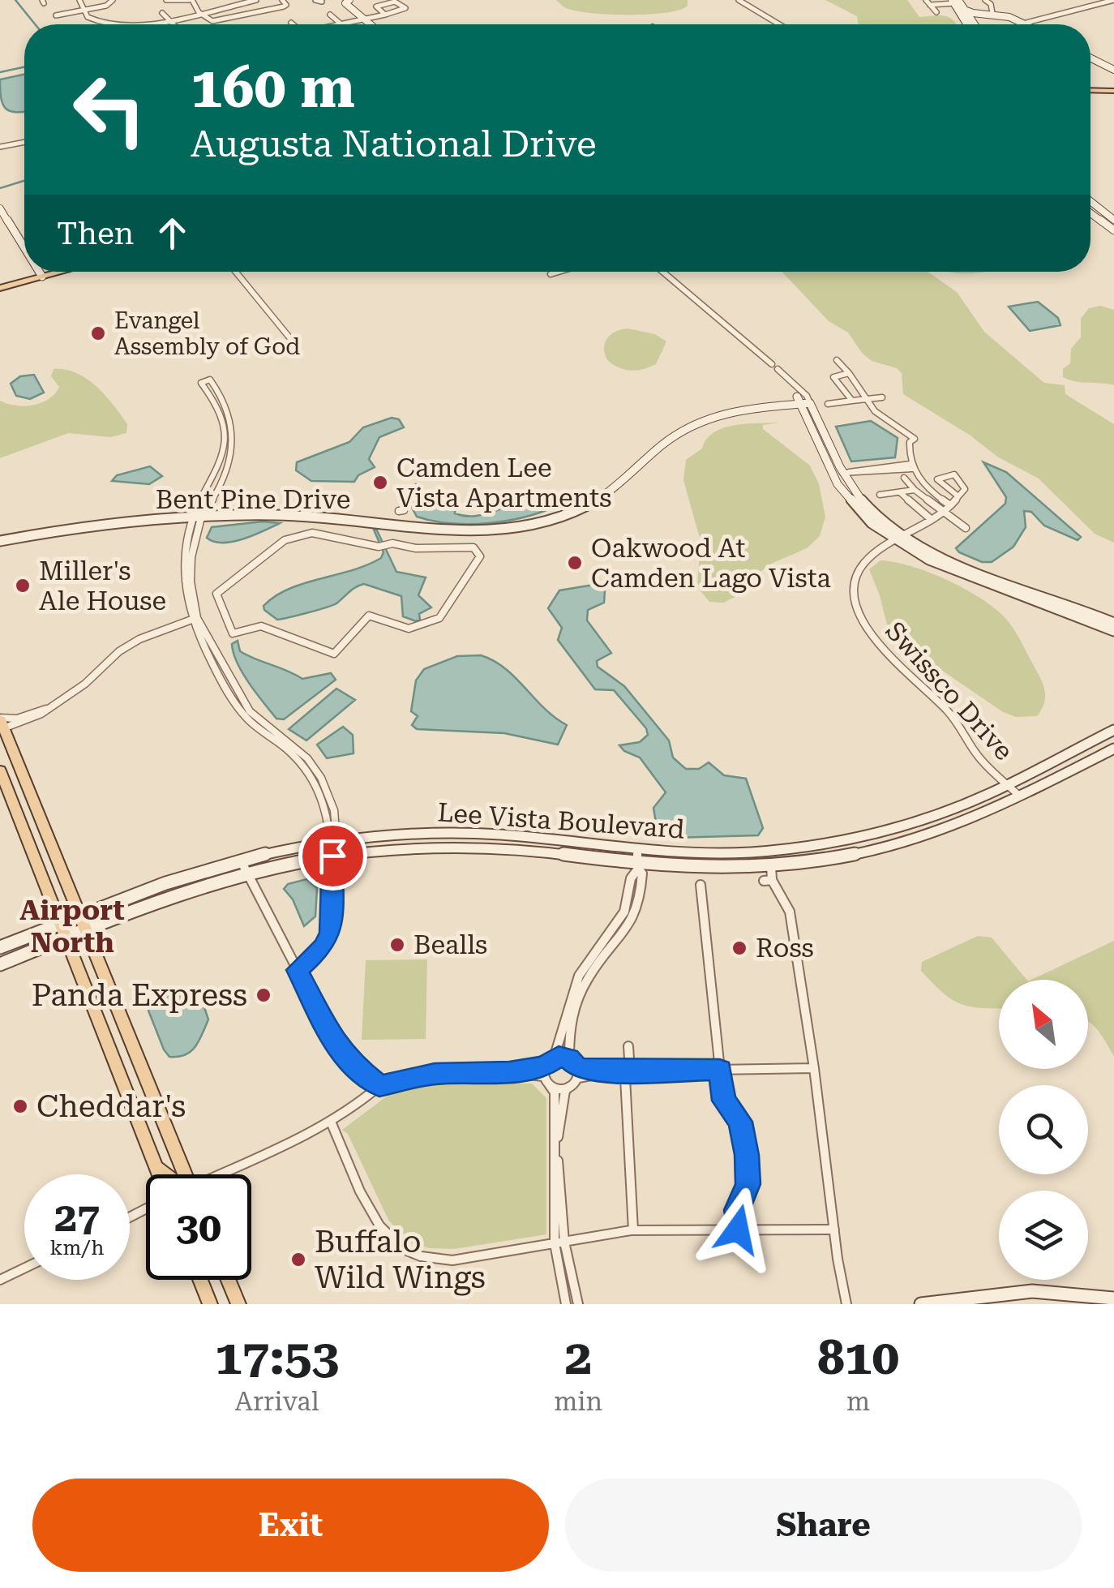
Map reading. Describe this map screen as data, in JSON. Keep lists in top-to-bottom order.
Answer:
{
  "streets": {
    "street": ["Bent Pine Drive", "Swissco Drive", "Lee Vista Boulevard"]
  },
  "crossings": [
    ["Swissco Drive", "Lee Vista Boulevard"]
  ],
  "districts": ["Airport North"],
  "places": [
    "Evangel Assembly of God",
    "Camden Lee Vista Apartments",
    "Oakwood At Camden Lago Vista",
    "Miller's Ale House",
    "Bealls",
    "Ross",
    "Panda Express",
    "Cheddar's",
    "Buffalo Wild Wings"
  ],
  "north": "top left",
  "page": {
    "turn": ["160 m", "Augusta National Drive"],
    "then": "Then",
    "speed": "27 km/h",
    "limit": "30",
    "eta": [
      "17:53",
      "Arrival",
      "2",
      "min",
      "810",
      "m"
    ],
    "buttons": ["Exit", "Share"]
  }
}
